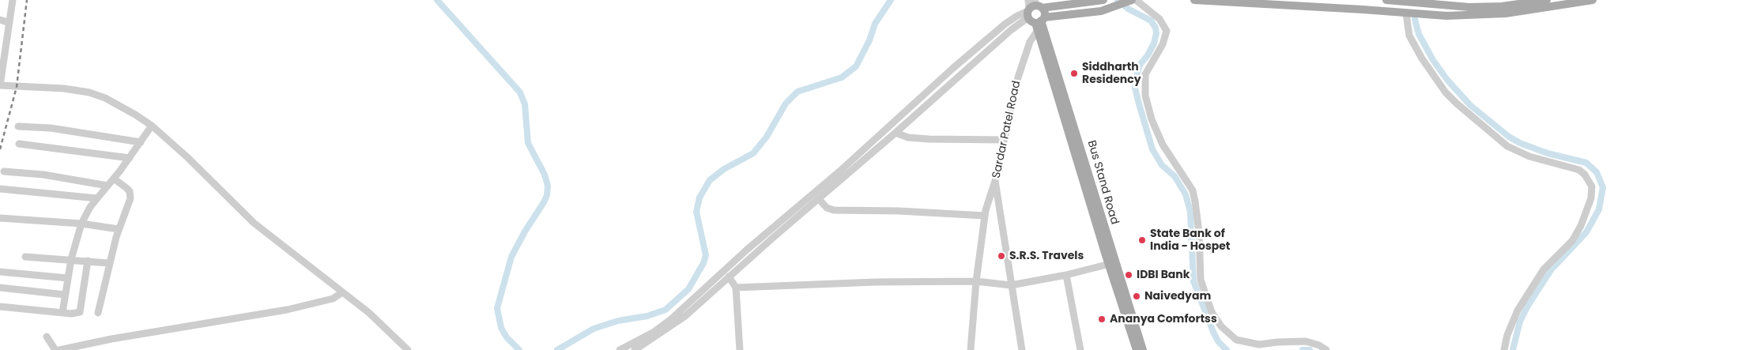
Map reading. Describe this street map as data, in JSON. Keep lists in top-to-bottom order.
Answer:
{
  "streets": {
    "main road": ["Bus Stand Road"],
    "street": ["Sardar Patel Road"]
  },
  "crossings": [
    ["Sardar Patel Road", "Bus Stand Road"]
  ],
  "places": [
    "Siddharth Residency",
    "State Bank of India - Hospet",
    "S.R.S. Travels",
    "IDBI Bank",
    "Naivedyam",
    "Ananya Comfortss"
  ]
}
